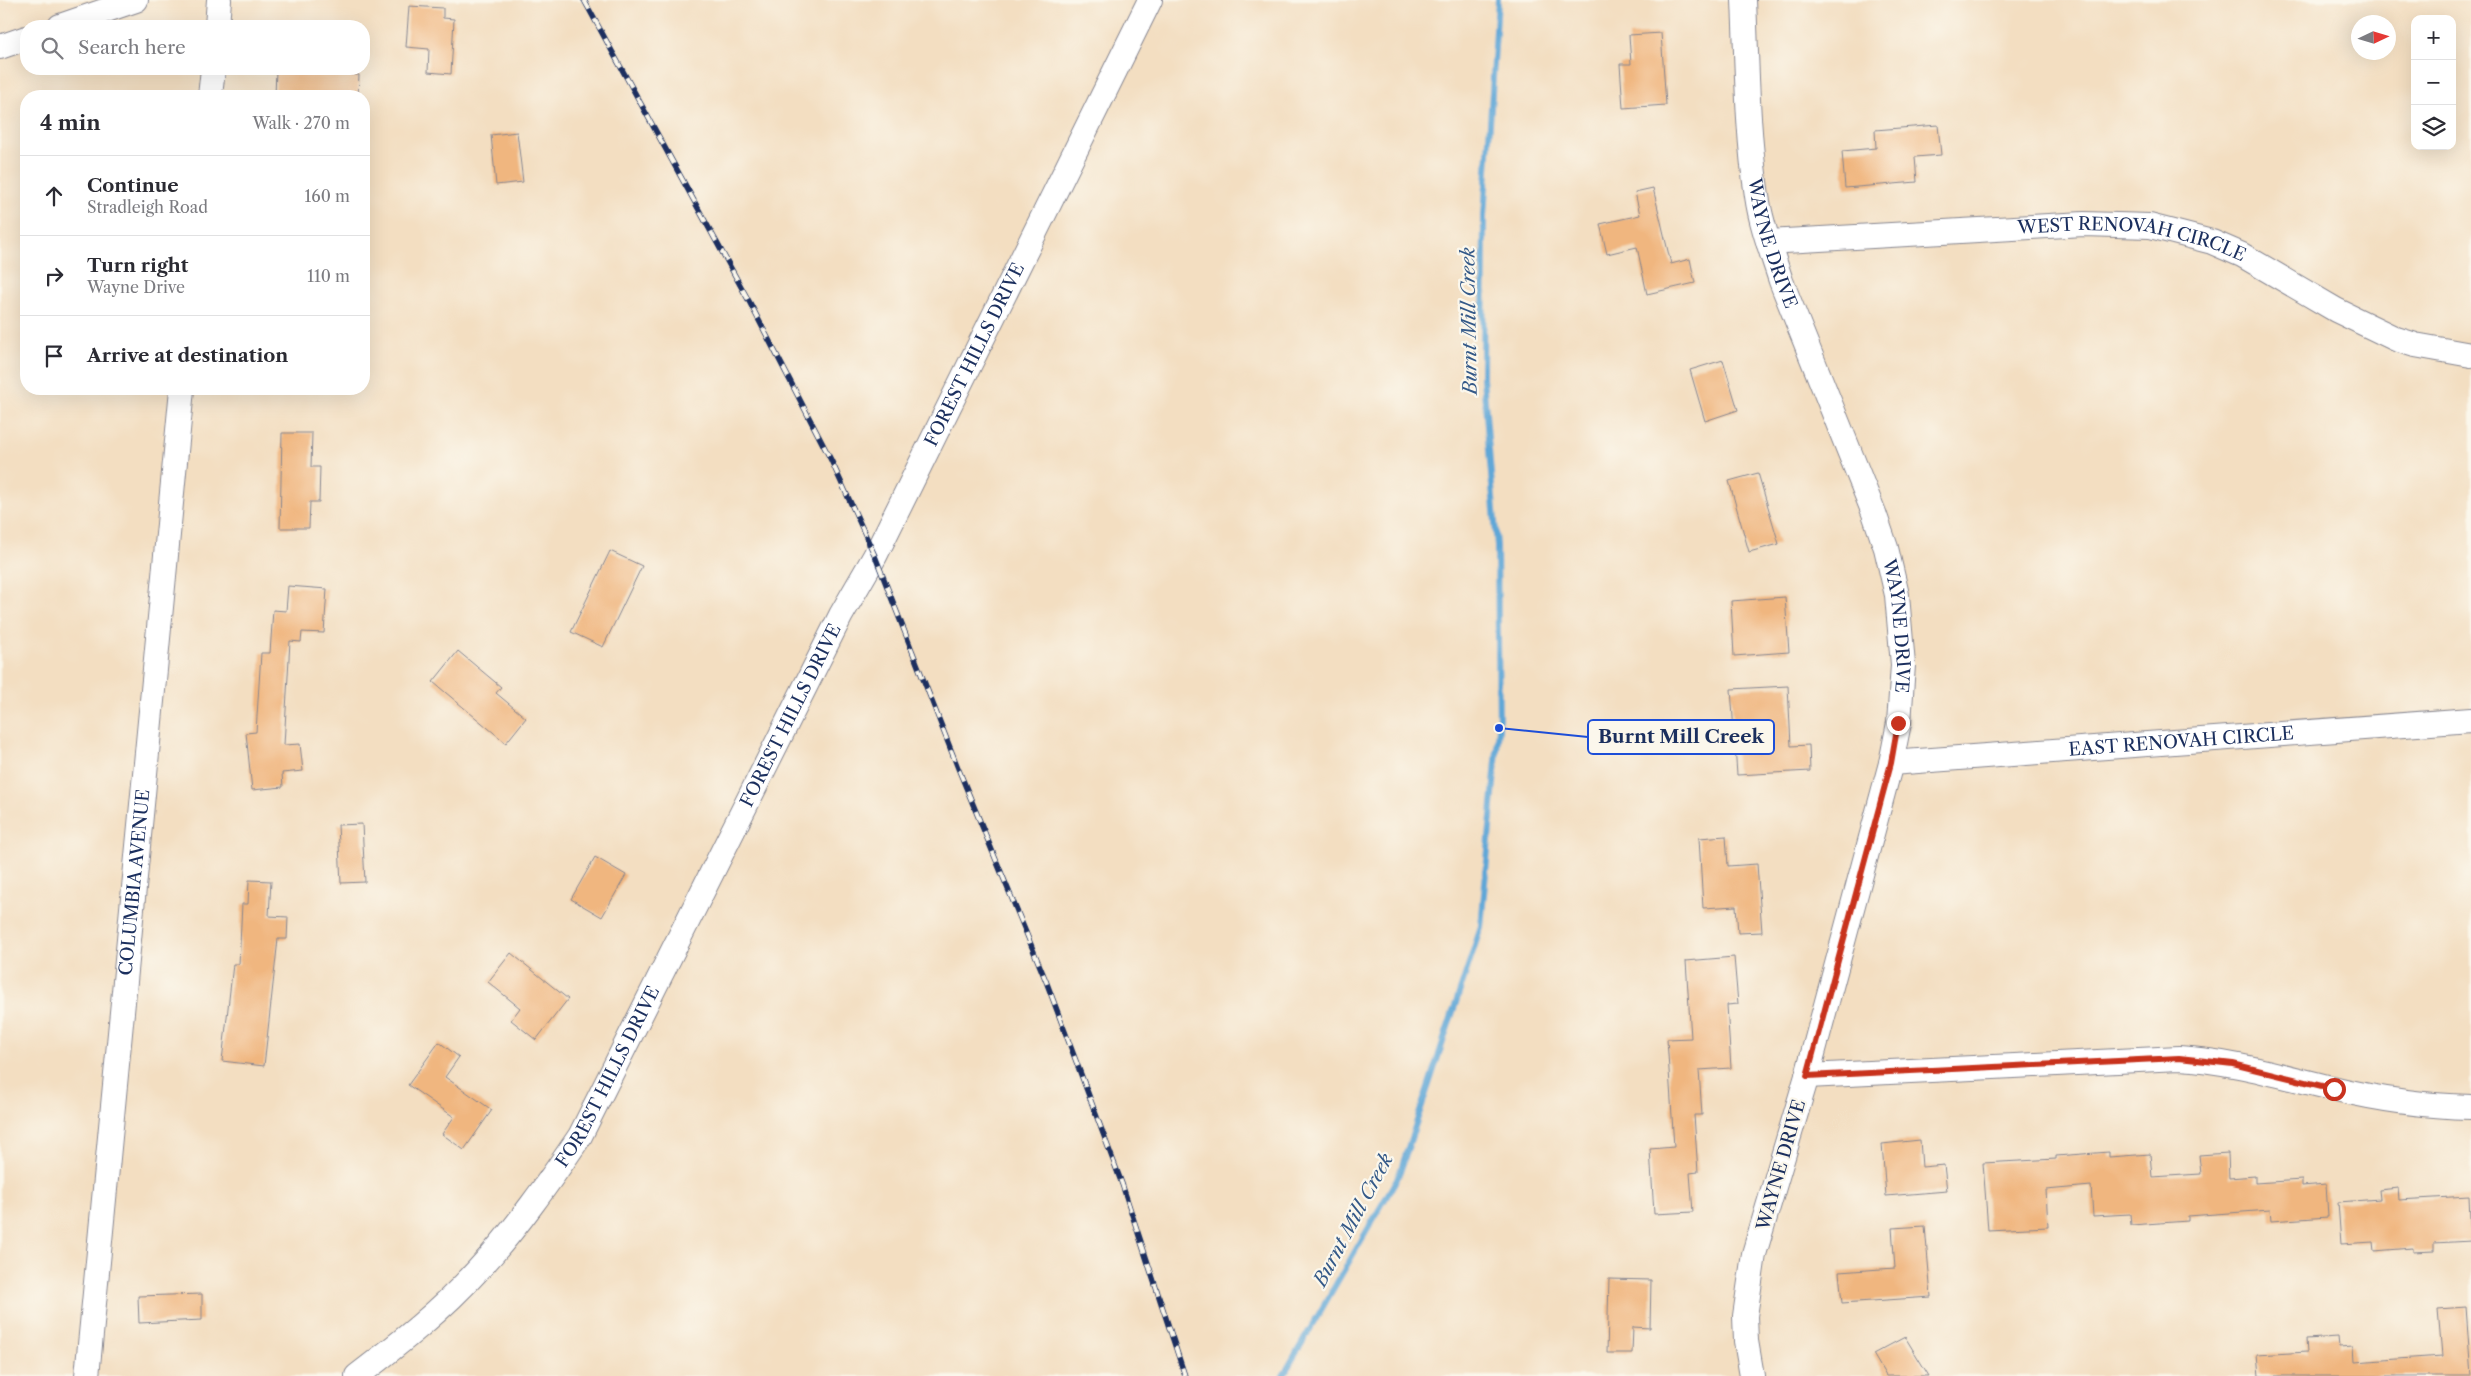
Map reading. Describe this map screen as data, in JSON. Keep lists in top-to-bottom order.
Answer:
{
  "streets": {
    "street": [
      "WAYNE DRIVE",
      "WEST RENOVAH CIRCLE",
      "FOREST HILLS DRIVE",
      "EAST RENOVAH CIRCLE",
      "COLUMBIA AVENUE"
    ]
  },
  "crossings": [
    ["WAYNE DRIVE", "WEST RENOVAH CIRCLE"],
    ["WAYNE DRIVE", "EAST RENOVAH CIRCLE"]
  ],
  "water": ["Burnt Mill Creek"],
  "places": ["Burnt Mill Creek"],
  "north": "right",
  "page": {
    "map_buttons": ["+", "−"],
    "search": "Search here",
    "heading": ["4 min", "Walk · 270 m"],
    "list": [
      ["Continue", "Stradleigh Road", "160 m"],
      ["Turn right", "Wayne Drive", "110 m"],
      "Arrive at destination"
    ]
  }
}
